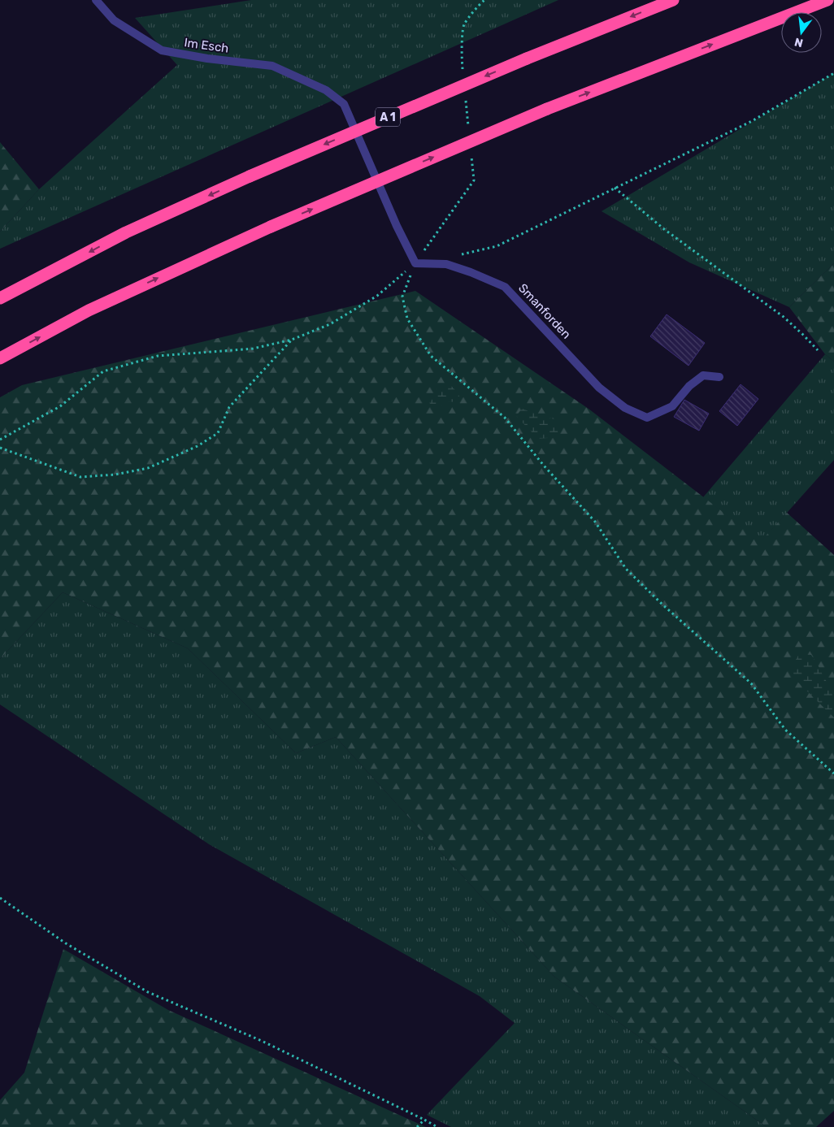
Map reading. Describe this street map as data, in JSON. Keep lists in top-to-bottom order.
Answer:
{
  "streets": {
    "highway": ["A 1"],
    "lane": ["Im Esch", "Smanforden"]
  },
  "crossings": [
    ["Im Esch", "Smanforden"]
  ],
  "north": "bottom"
}
